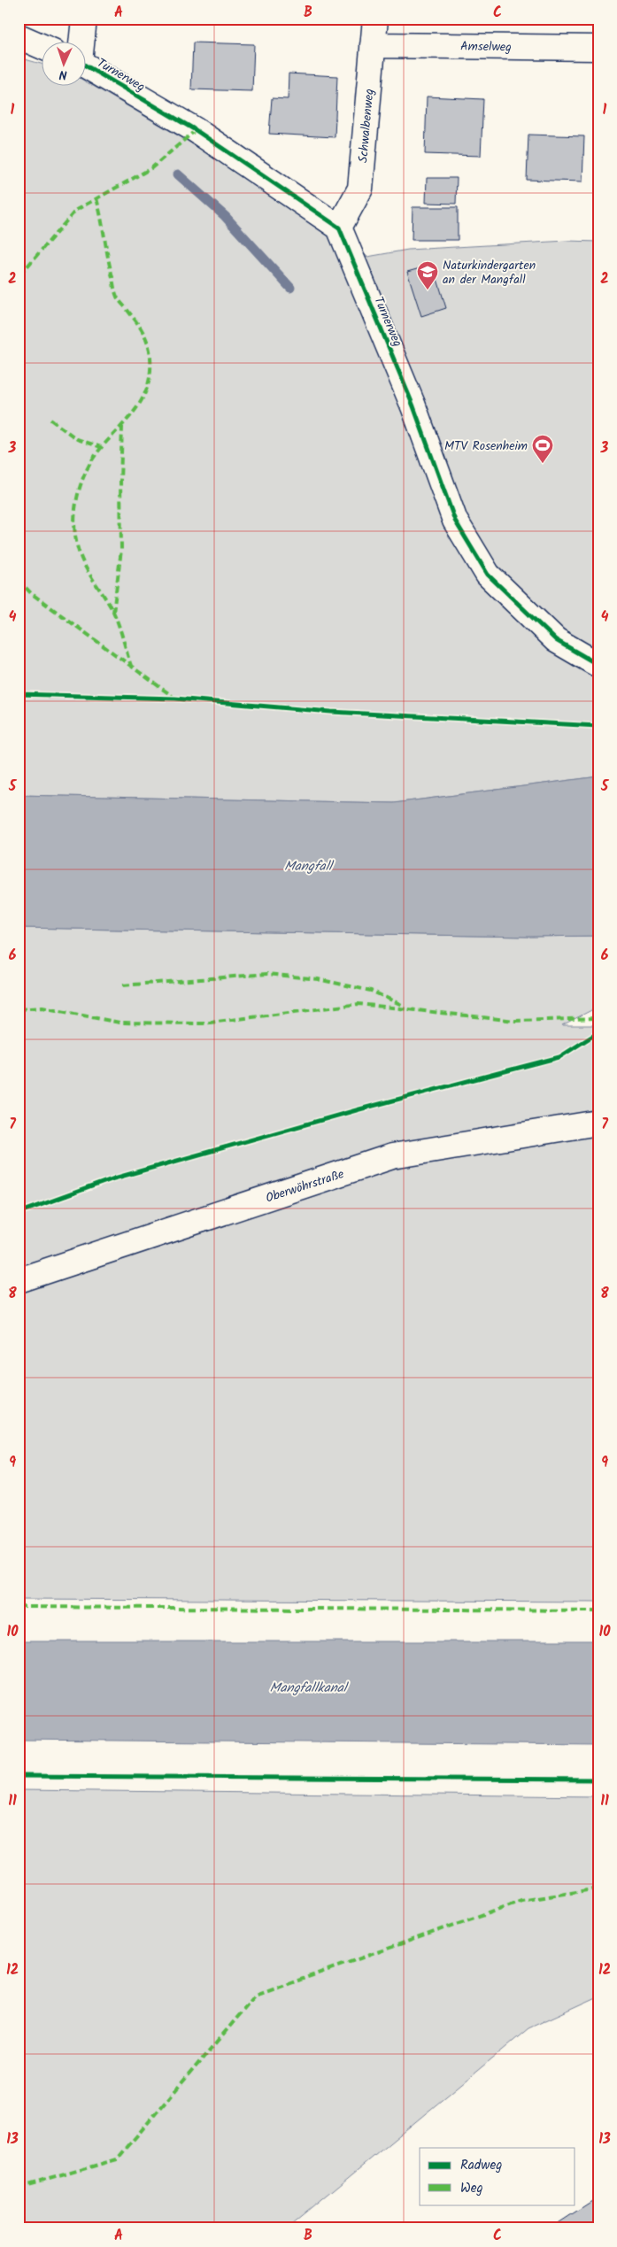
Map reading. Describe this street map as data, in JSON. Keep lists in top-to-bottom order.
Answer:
{
  "streets": {
    "street": [
      "Amselweg",
      "Turnerweg",
      "Schwalbenweg",
      "Oberwöhrstraße"
    ]
  },
  "crossings": [
    ["Amselweg", "Schwalbenweg"],
    ["Turnerweg", "Schwalbenweg"]
  ],
  "water": ["Mangfall", "Mangfallkanal"],
  "places": {
    "school or university": ["Naturkindergarten an der Mangfall"],
    "sports": ["MTV Rosenheim"]
  },
  "legend": ["Radweg", "Weg"],
  "north": "bottom",
  "grid": {
    "columns": ["A", "B", "C"],
    "rows": [
      "1",
      "2",
      "3",
      "4",
      "5",
      "6",
      "7",
      "8",
      "9",
      "10",
      "11",
      "12",
      "13"
    ]
  }
}
